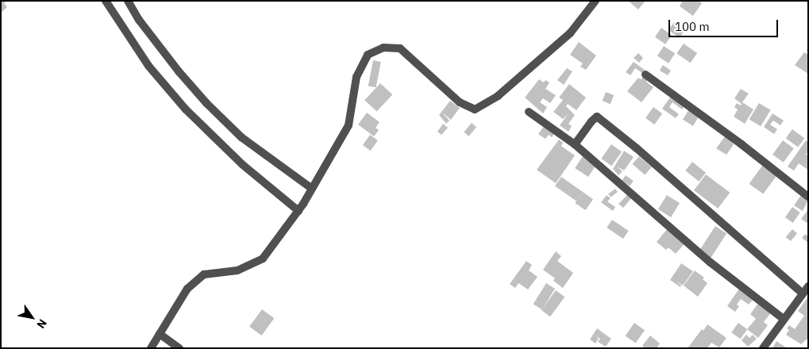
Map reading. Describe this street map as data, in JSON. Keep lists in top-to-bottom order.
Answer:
{
  "scale_bar": "100 m",
  "north": "bottom right"
}
